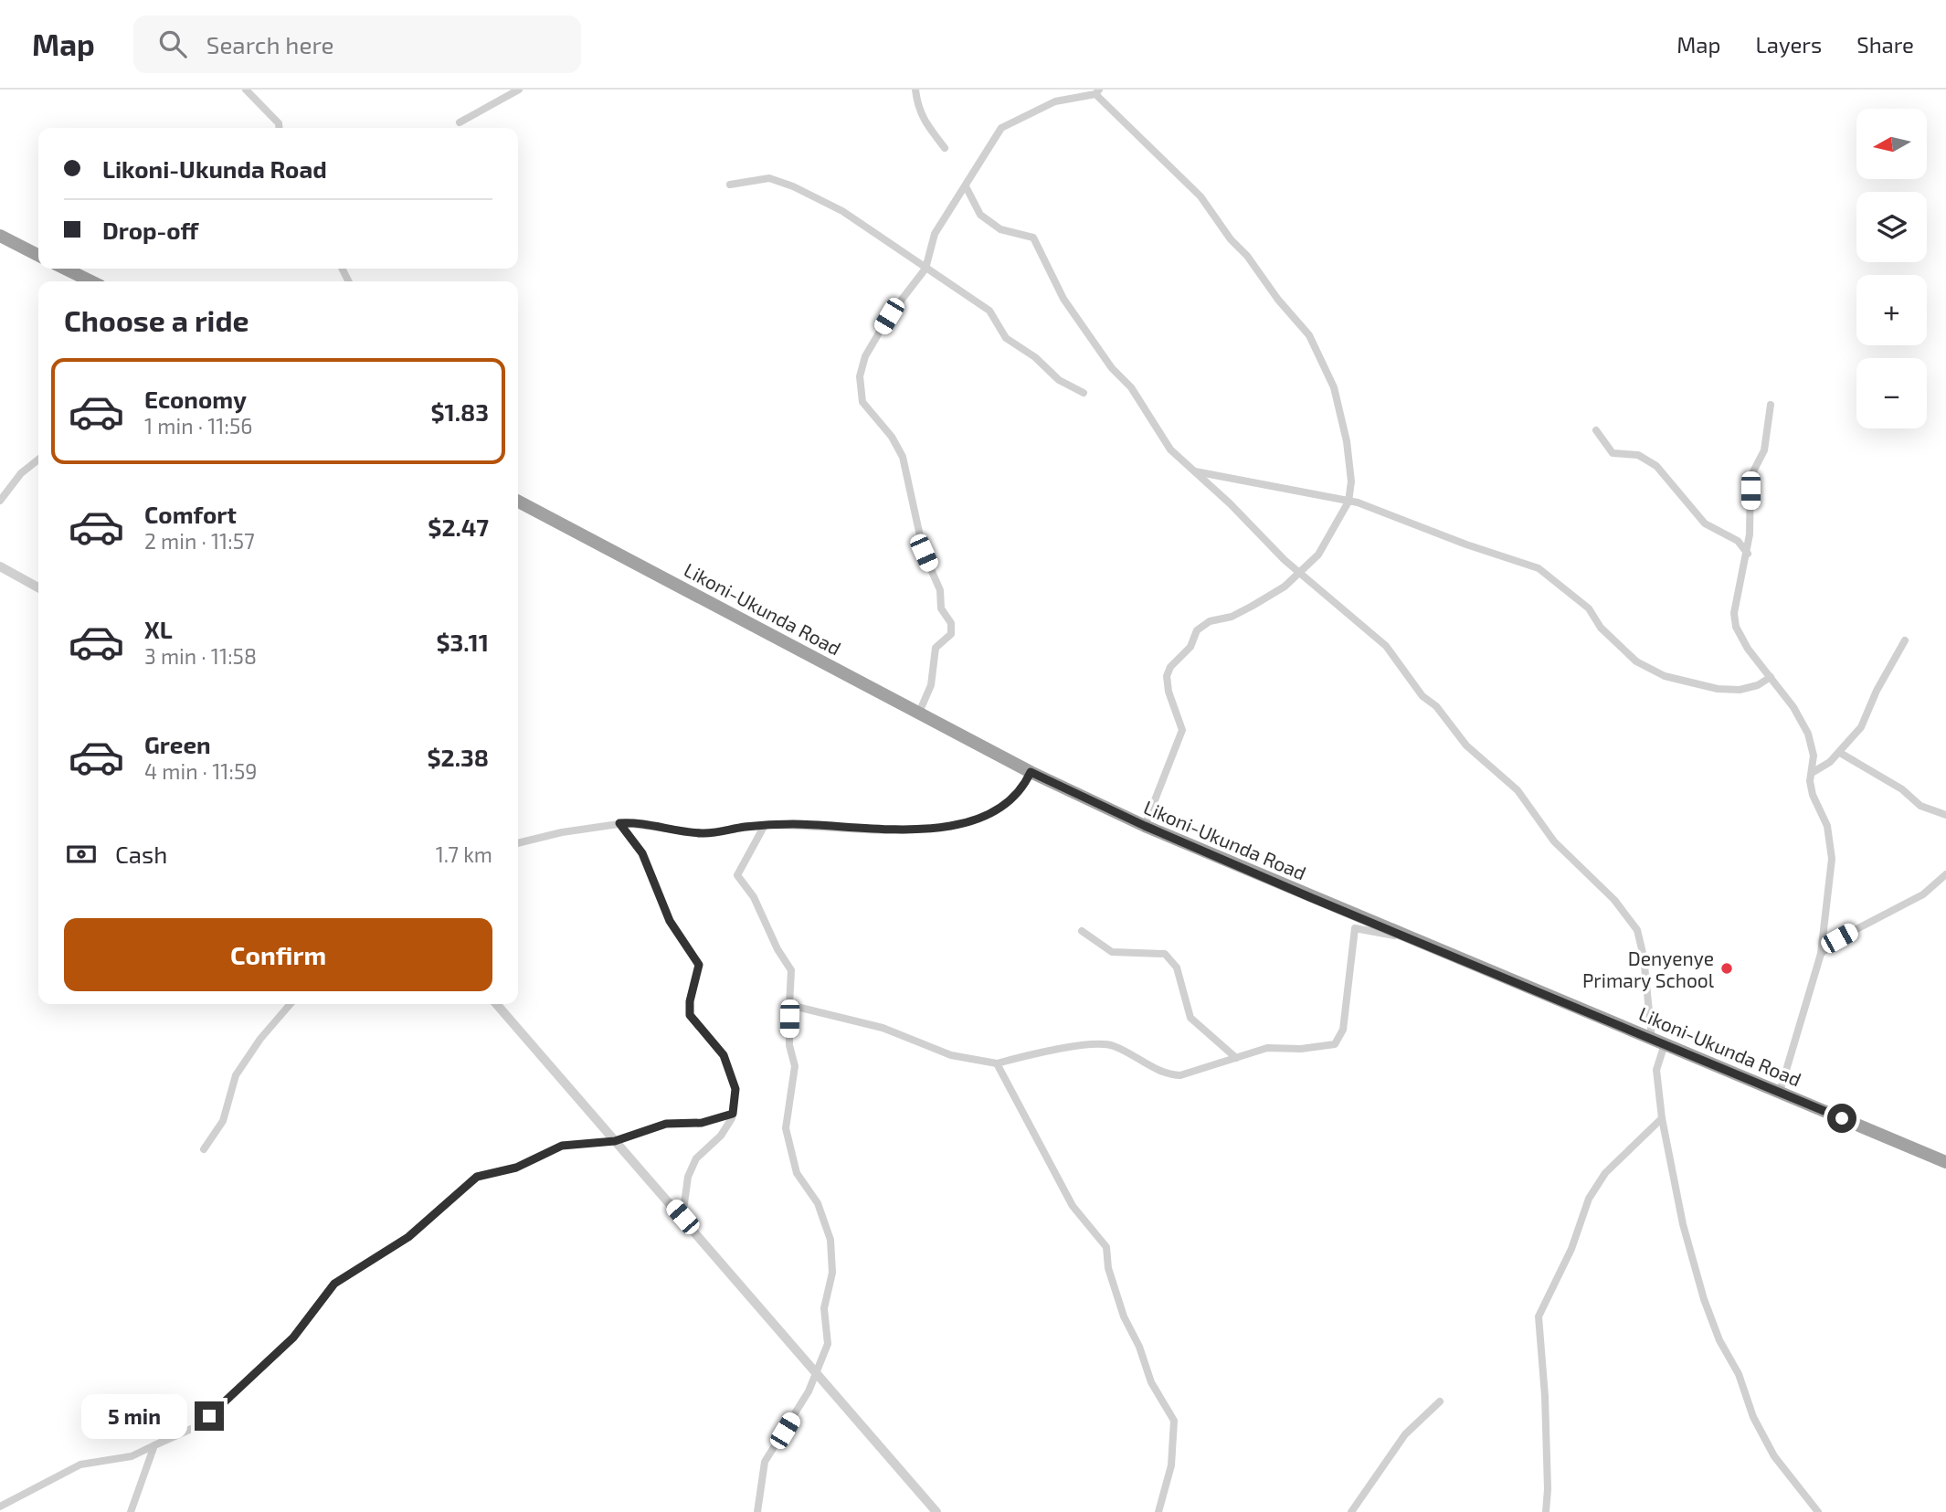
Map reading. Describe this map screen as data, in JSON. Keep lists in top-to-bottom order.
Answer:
{
  "streets": {
    "highway": ["Likoni-Ukunda Road"]
  },
  "places": ["Denyenye Primary School"],
  "north": "left",
  "page": {
    "header": "Map",
    "search": "Search here",
    "nav": ["Map", "Layers", "Share"],
    "map_buttons": ["+", "−"],
    "banner": ["Likoni-Ukunda Road", "Drop-off"],
    "heading": "Choose a ride",
    "list": [
      {
        "name": "Economy",
        "note": "1 min · 11:56",
        "value": "$1.83"
      },
      {
        "name": "Comfort",
        "note": "2 min · 11:57",
        "value": "$2.47"
      },
      {
        "name": "XL",
        "note": "3 min · 11:58",
        "value": "$3.11"
      },
      {
        "name": "Green",
        "note": "4 min · 11:59",
        "value": "$2.38"
      }
    ],
    "pay": ["Cash", "1.7 km"],
    "buttons": "Confirm",
    "bubble": "5 min"
  }
}
